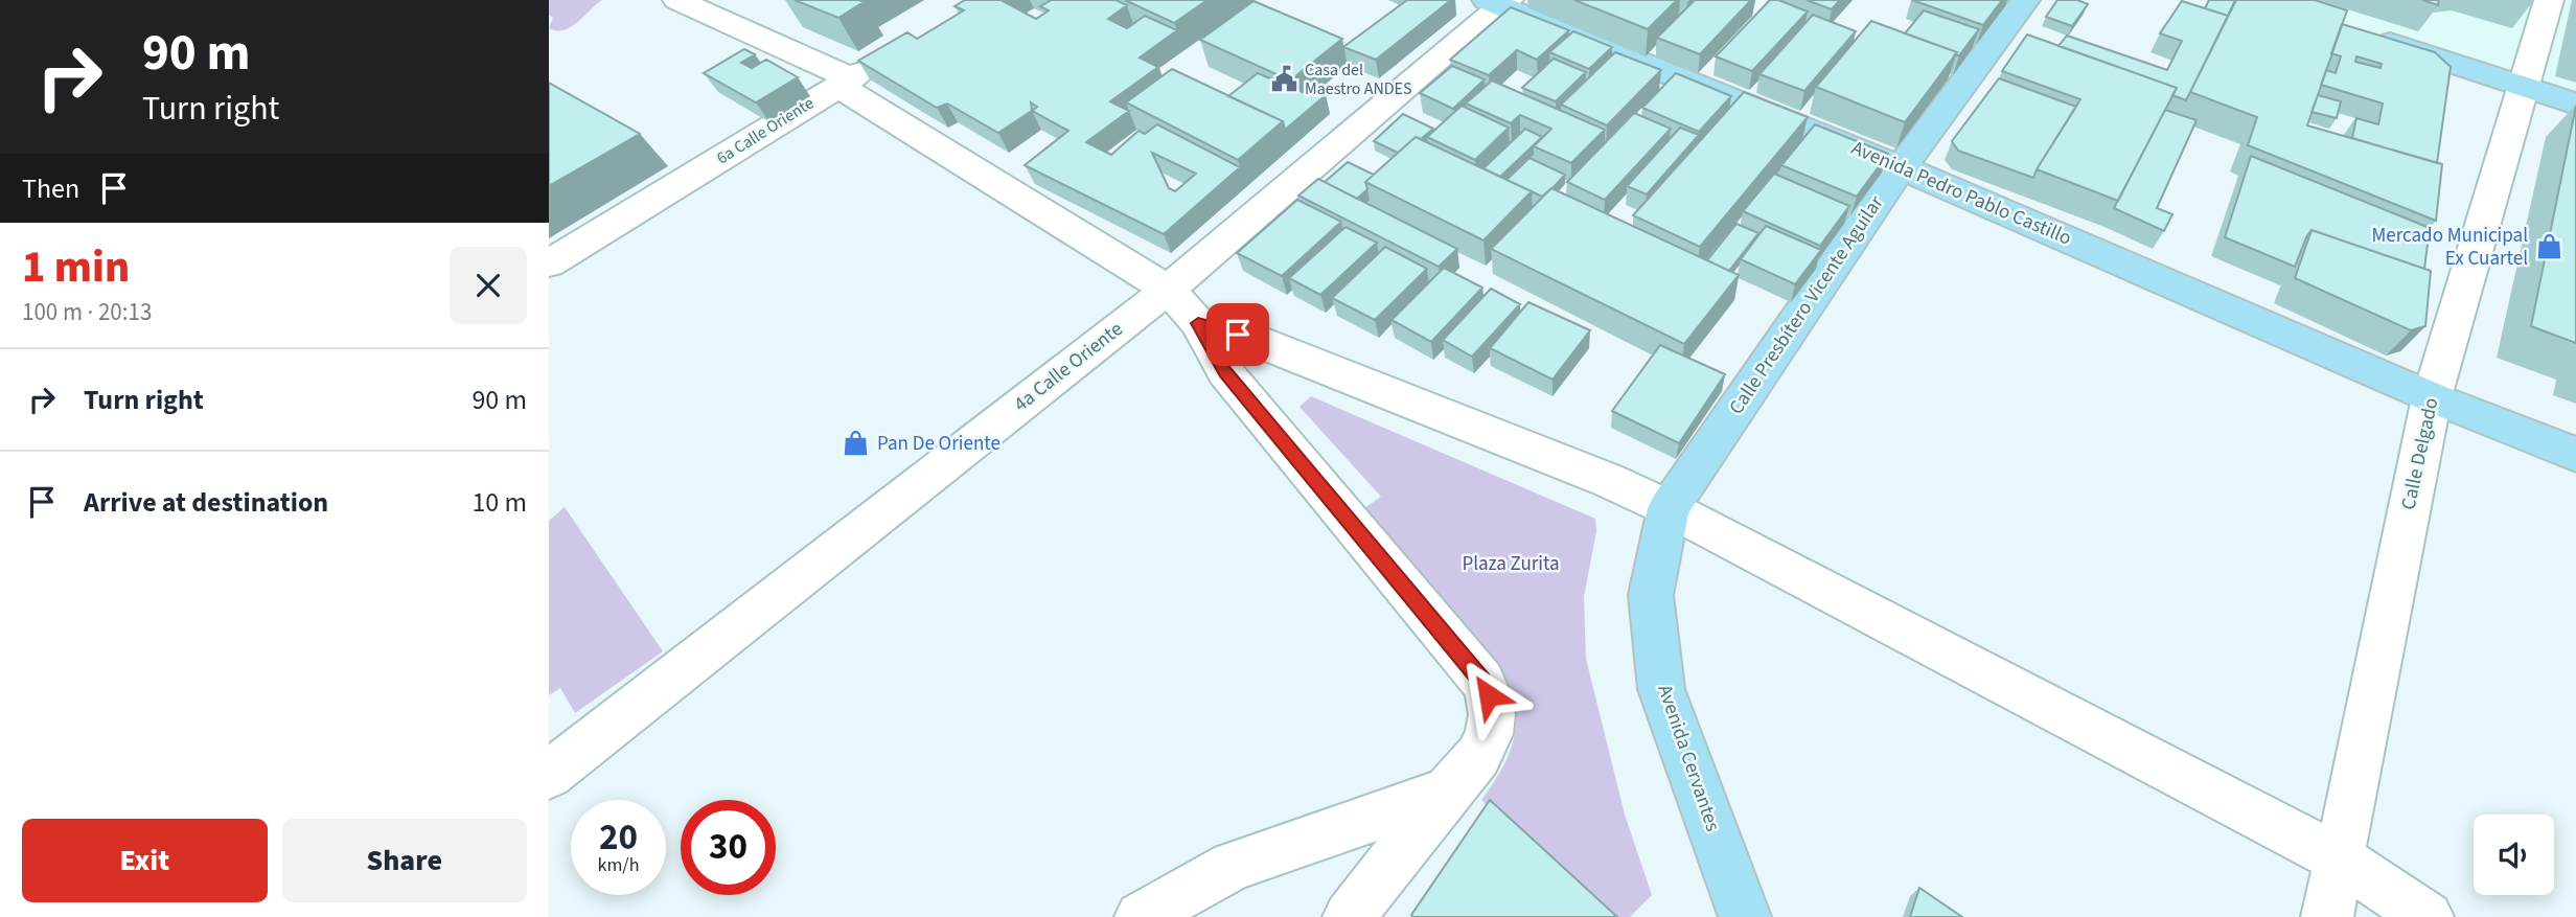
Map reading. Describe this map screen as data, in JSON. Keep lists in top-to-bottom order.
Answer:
{
  "streets": {
    "main road": ["Avenida Pedro Pablo Castillo", "Calle Presbítero Vicente Aguilar", "Avenida Cervantes"],
    "street": ["6a Calle Oriente", "4a Calle Oriente", "Calle Delgado"]
  },
  "crossings": [
    ["Avenida Pedro Pablo Castillo", "Calle Presbítero Vicente Aguilar"],
    ["Avenida Pedro Pablo Castillo", "4a Calle Oriente"],
    ["Avenida Pedro Pablo Castillo", "Calle Delgado"],
    ["Calle Presbítero Vicente Aguilar", "Avenida Cervantes"]
  ],
  "parks": ["Plaza Zurita"],
  "places": {
    "public building": ["Casa del Maestro ANDES"],
    "shop": ["Mercado Municipal Ex Cuartel", "Pan De Oriente"]
  },
  "page": {
    "turn": ["90 m", "Turn right"],
    "then": "Then",
    "heading": ["1 min", "100 m · 20:13"],
    "list": [
      {
        "name": "Turn right",
        "value": "90 m"
      },
      {
        "name": "Arrive at destination",
        "value": "10 m"
      }
    ],
    "speed": "20 km/h",
    "limit": "30",
    "buttons": ["Exit", "Share"]
  }
}
